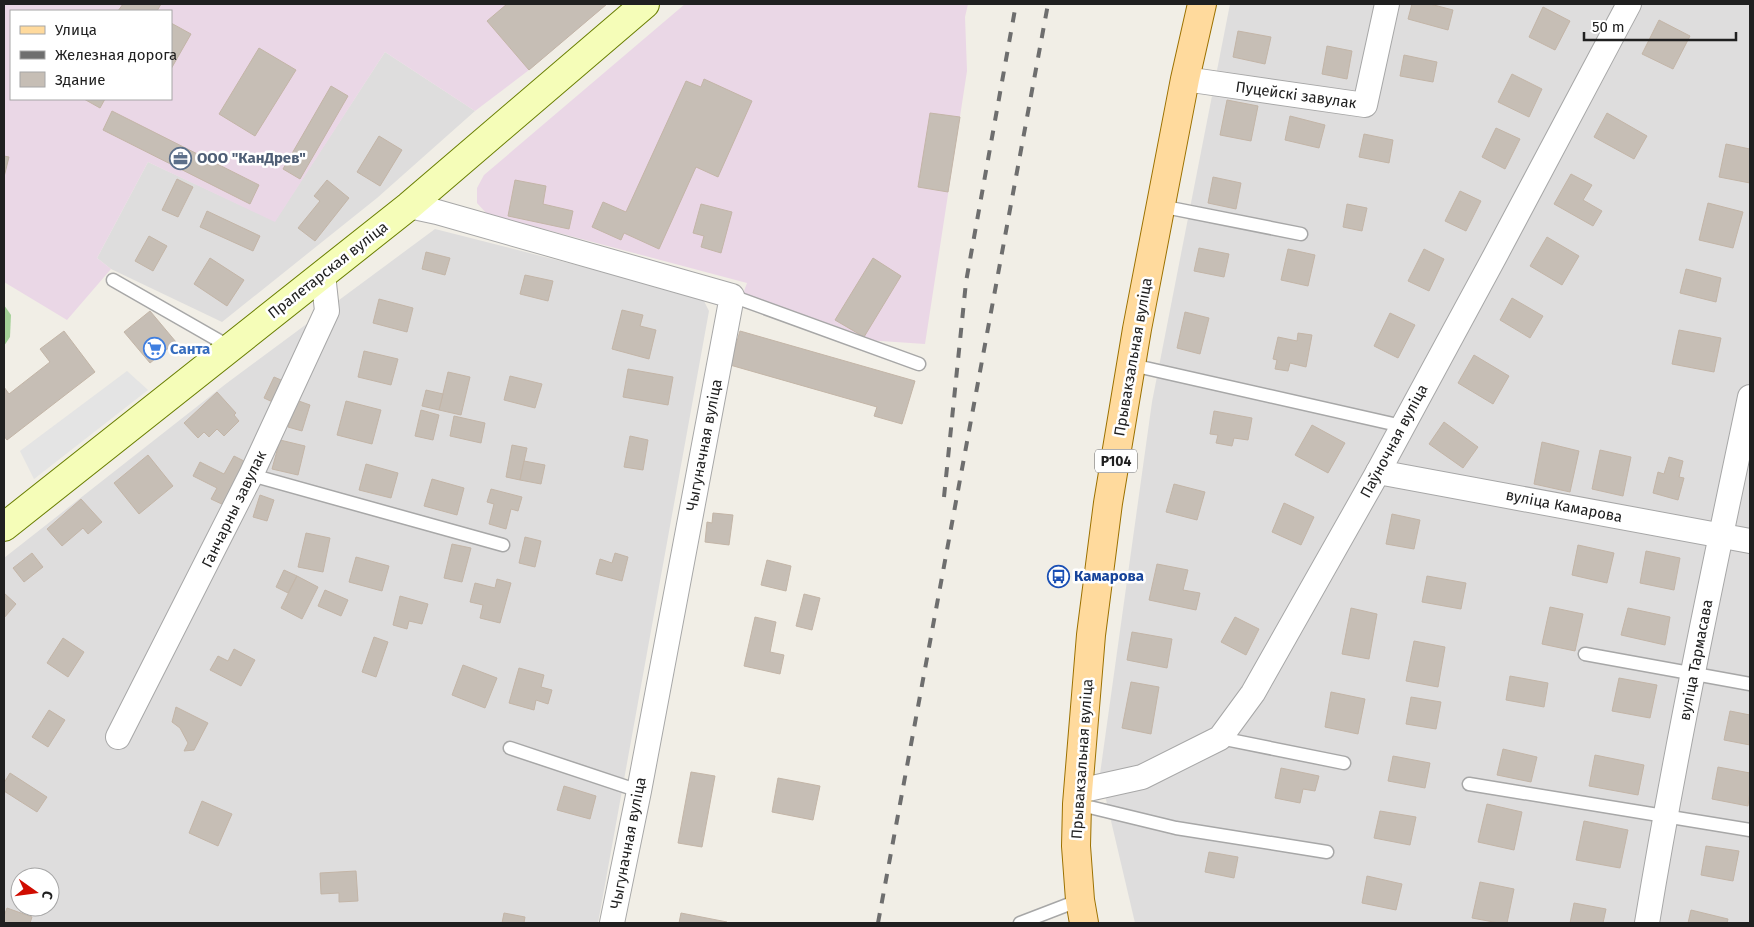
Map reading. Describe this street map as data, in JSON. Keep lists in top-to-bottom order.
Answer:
{
  "streets": {
    "main road": ["Пралетарская вуліца", "Прывакзальная вуліца", "Р104"],
    "street": [
      "Пуцейскі завулак",
      "Паўночная вуліца",
      "Чыгуначная вуліца",
      "вуліца Камарова",
      "Ганчарны завулак",
      "вуліца Тармасава"
    ]
  },
  "crossings": [
    ["Пуцейскі завулак", "Прывакзальная вуліца"],
    ["Пралетарская вуліца", "Ганчарны завулак"],
    ["Прывакзальная вуліца", "Паўночная вуліца"],
    ["Паўночная вуліца", "вуліца Камарова"],
    ["вуліца Камарова", "вуліца Тармасава"]
  ],
  "places": {
    "office": ["ООО \"КанДрев\""],
    "supermarket": ["Санта"],
    "bus stop": ["Камарова"]
  },
  "legend": ["Улица", "Железная дорога", "Здание"],
  "scale_bar": "50 m",
  "north": "right"
}
